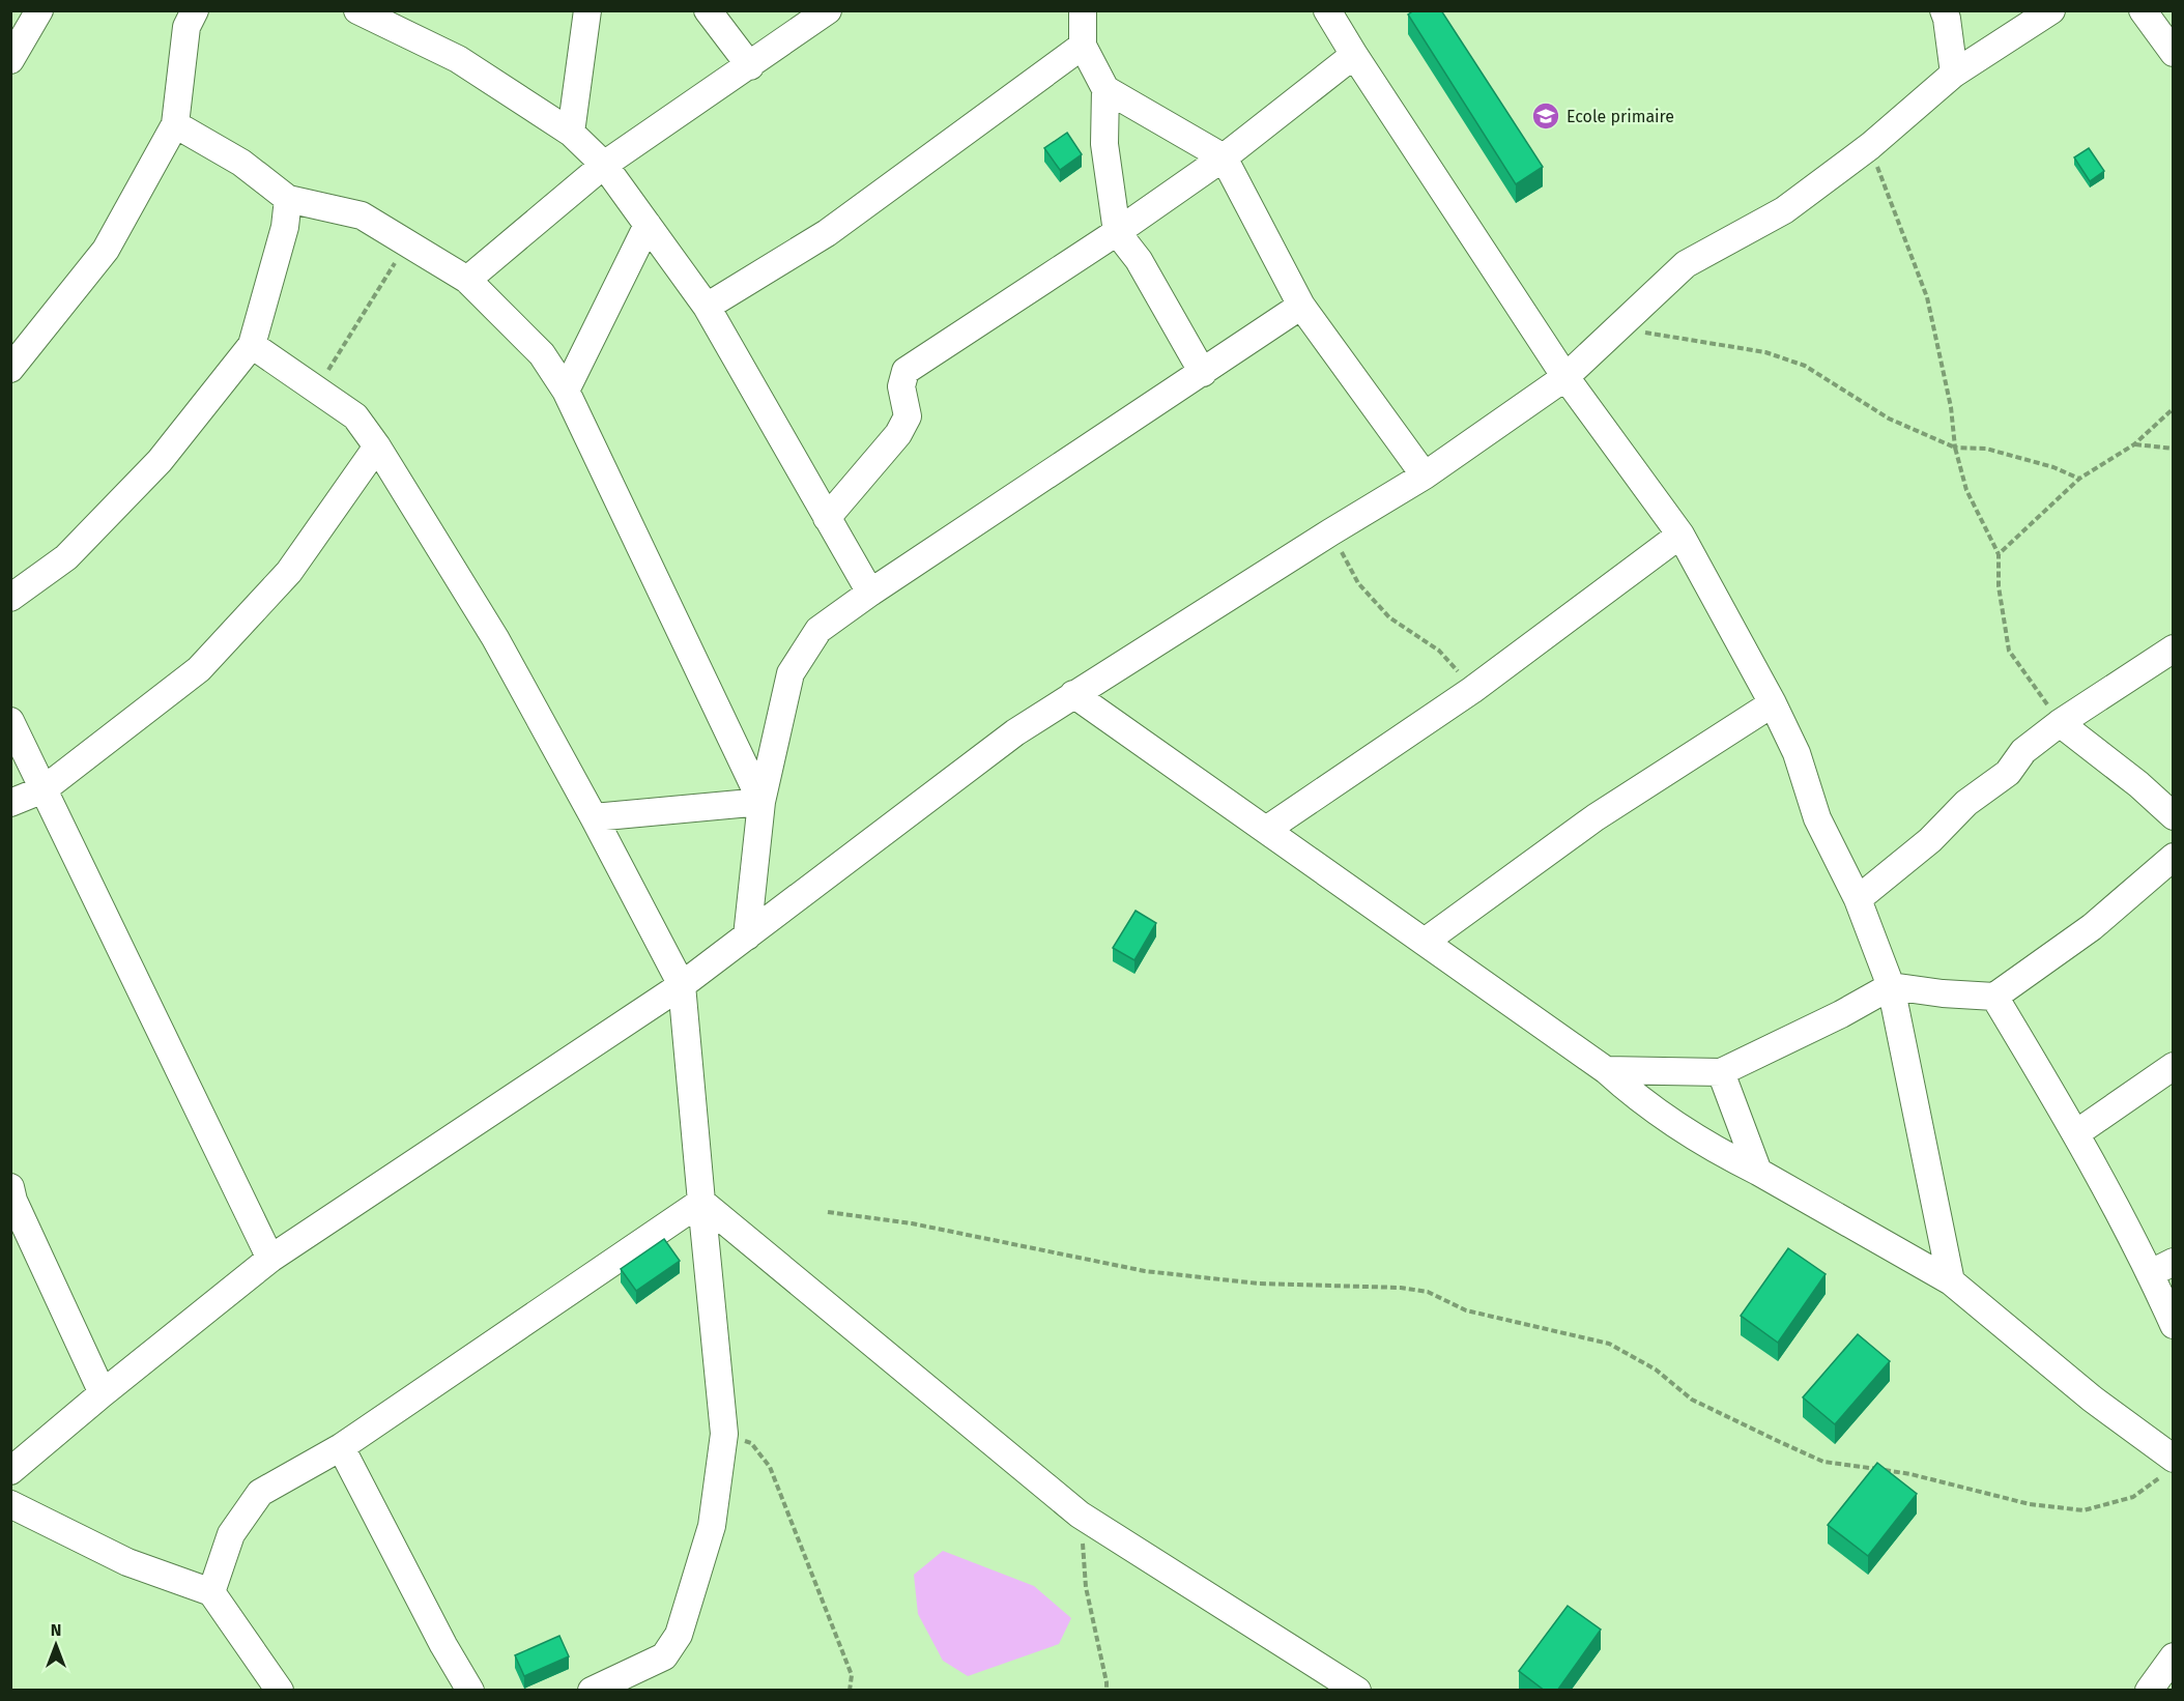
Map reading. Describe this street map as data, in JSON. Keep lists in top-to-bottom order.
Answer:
{
  "places": {
    "school or university": ["Ecole primaire"]
  },
  "north": "top"
}
